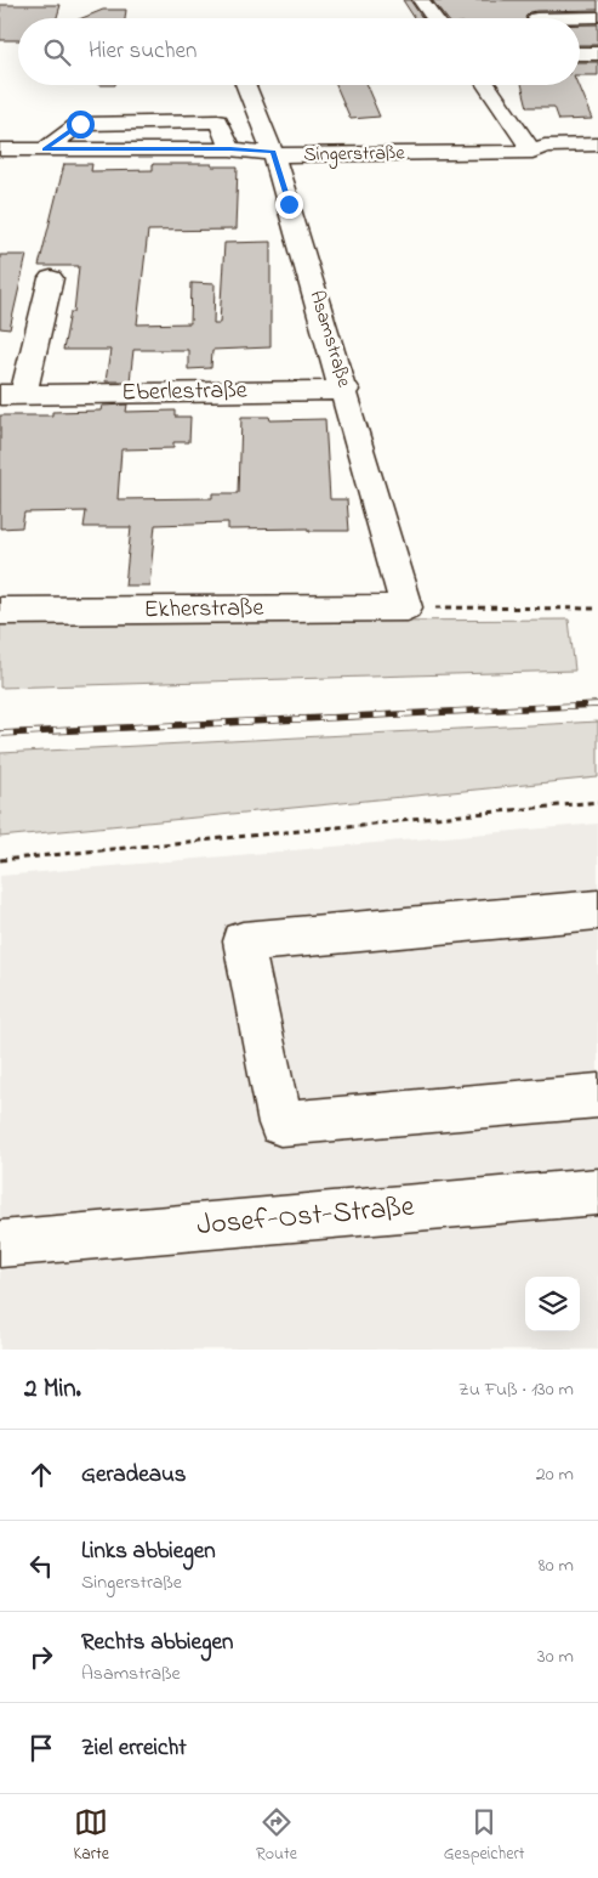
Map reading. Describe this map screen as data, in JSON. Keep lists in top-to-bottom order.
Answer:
{
  "streets": {
    "street": [
      "Singerstraße",
      "Asamstraße",
      "Eberlestraße",
      "Ekherstraße",
      "Josef-Ost-Straße"
    ]
  },
  "crossings": [
    ["Singerstraße", "Asamstraße"],
    ["Asamstraße", "Eberlestraße"],
    ["Asamstraße", "Ekherstraße"]
  ],
  "page": {
    "search": "Hier suchen",
    "heading": ["2 Min.", "Zu Fuß · 130 m"],
    "list": [
      ["Geradeaus", "20 m"],
      ["Links abbiegen", "Singerstraße", "80 m"],
      ["Rechts abbiegen", "Asamstraße", "30 m"],
      "Ziel erreicht"
    ],
    "nav": ["Karte", "Route", "Gespeichert"]
  }
}
